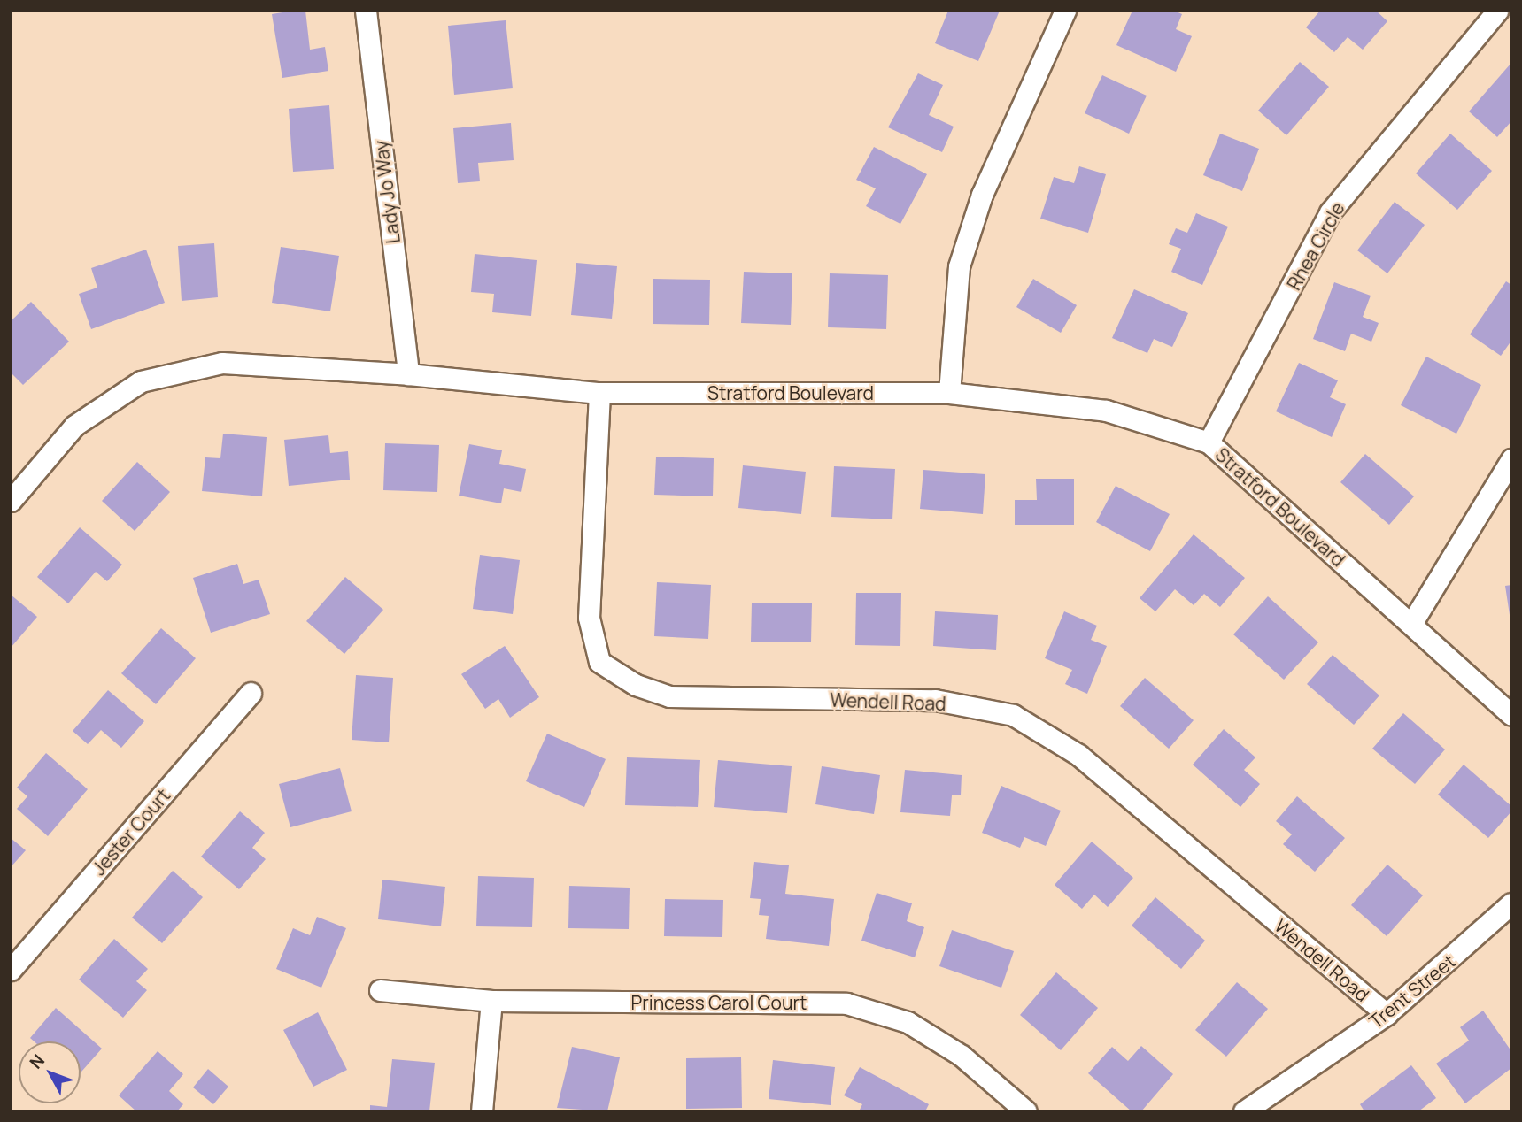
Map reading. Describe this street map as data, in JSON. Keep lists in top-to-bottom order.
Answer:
{
  "streets": {
    "street": [
      "Lady Jo Way",
      "Rhea Circle",
      "Stratford Boulevard",
      "Wendell Road",
      "Jester Court",
      "Trent Street",
      "Princess Carol Court"
    ]
  },
  "crossings": [
    ["Lady Jo Way", "Stratford Boulevard"],
    ["Rhea Circle", "Stratford Boulevard"],
    ["Stratford Boulevard", "Wendell Road"],
    ["Wendell Road", "Trent Street"]
  ],
  "north": "top left"
}
